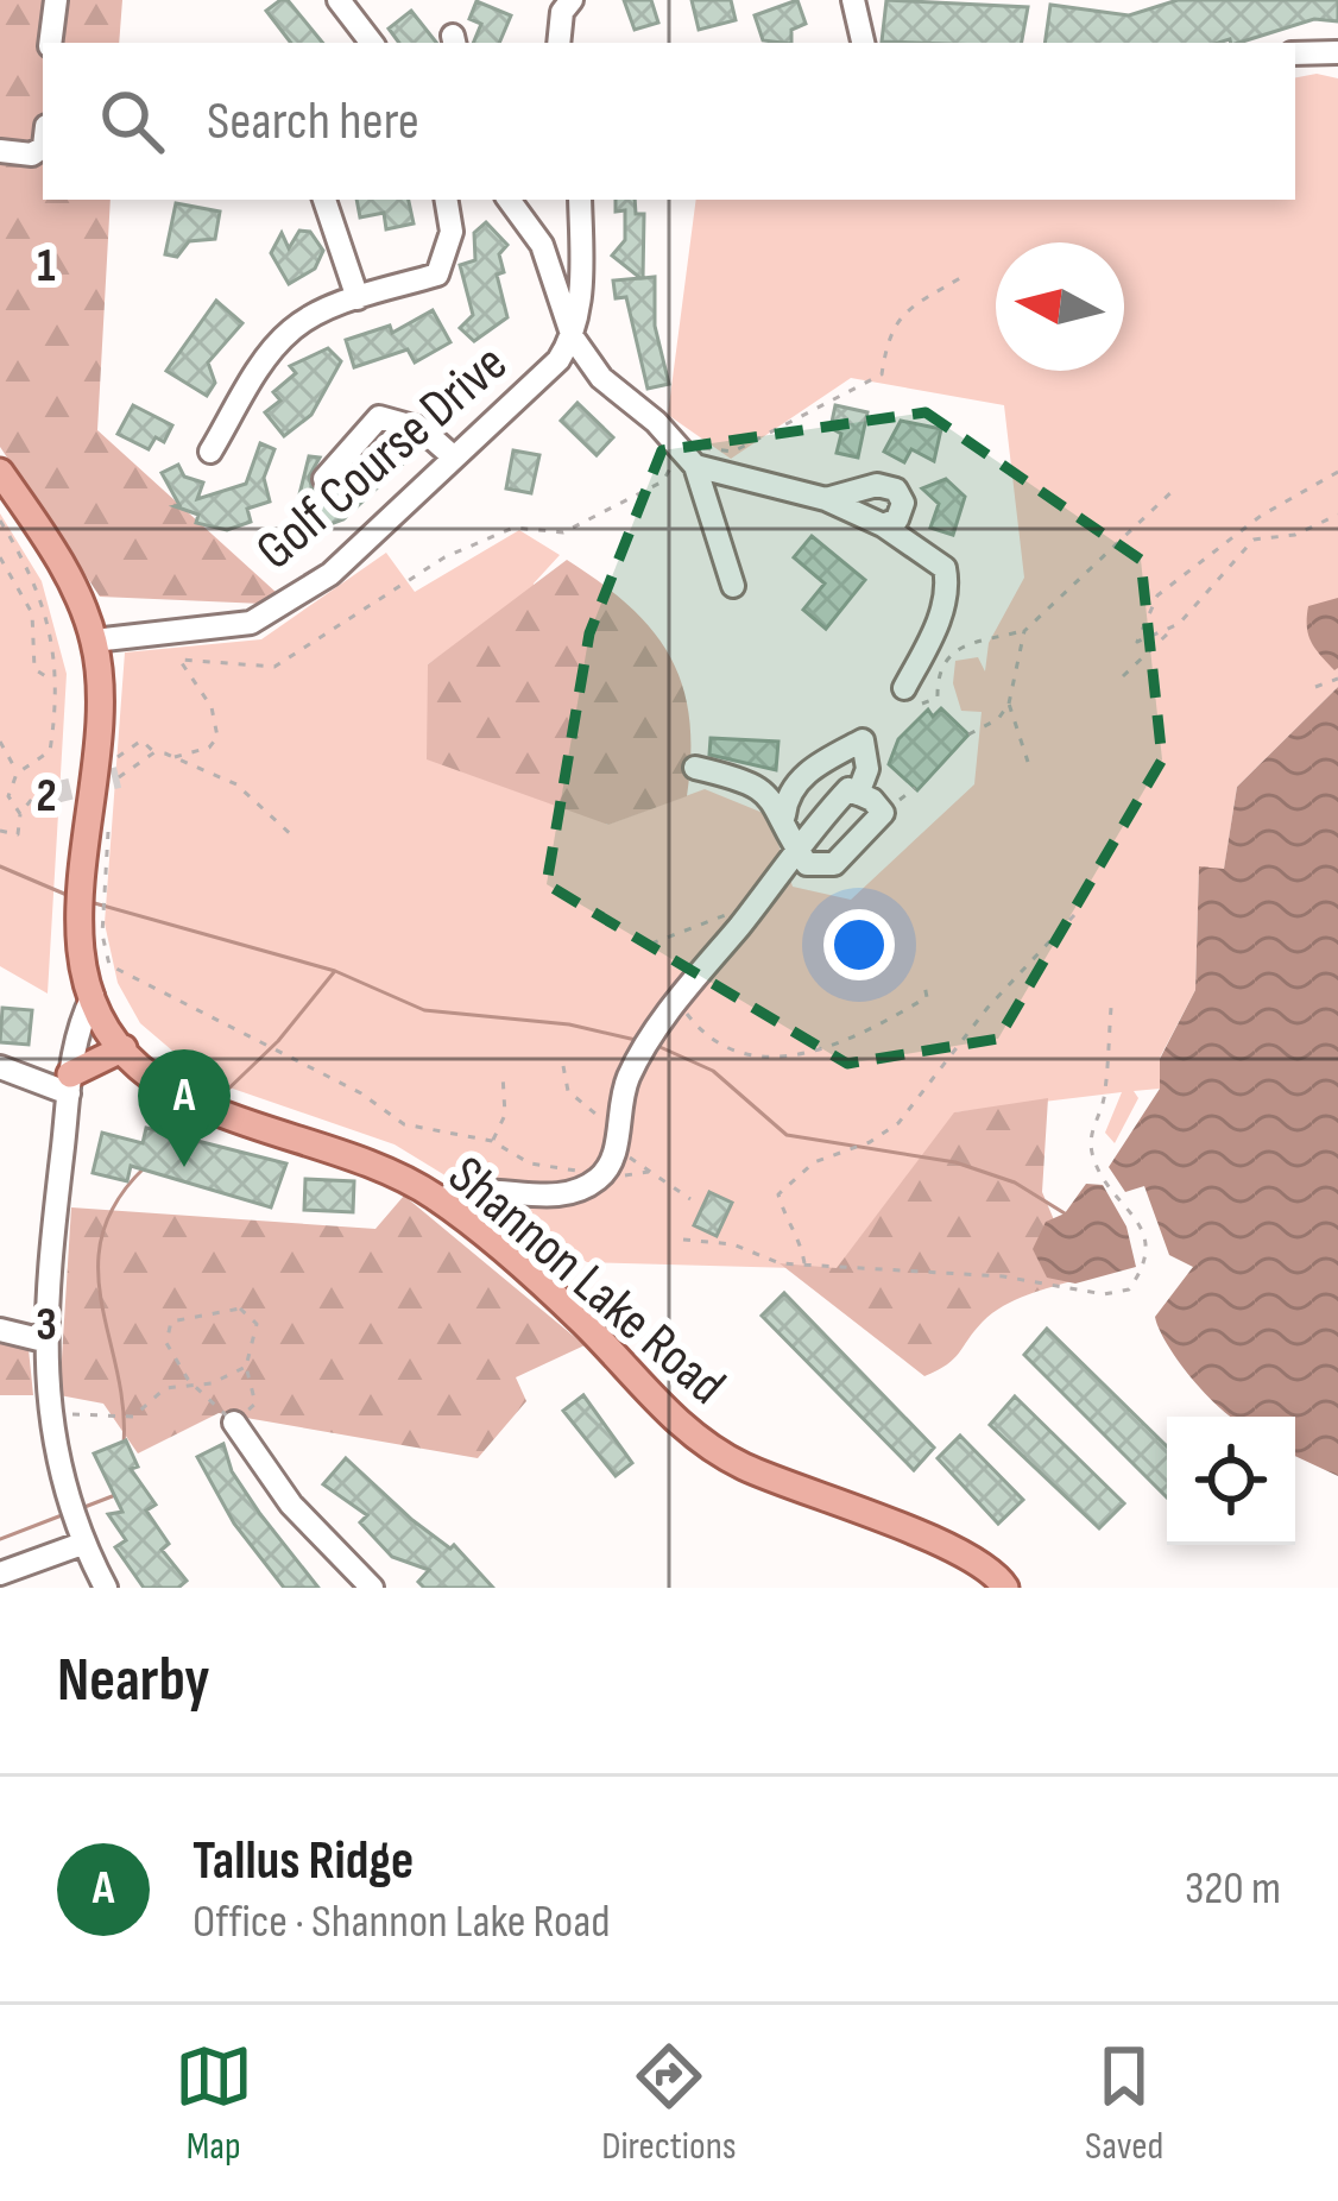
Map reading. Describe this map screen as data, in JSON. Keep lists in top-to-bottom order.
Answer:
{
  "streets": {
    "main road": ["Shannon Lake Road"],
    "street": ["Golf Course Drive"]
  },
  "crossings": [
    ["Golf Course Drive", "Shannon Lake Road"]
  ],
  "north": "left",
  "page": {
    "search": "Search here",
    "pins": "A",
    "heading": "Nearby",
    "list": [
      {
        "mark": "A",
        "name": "Tallus Ridge",
        "note": "Office · Shannon Lake Road",
        "value": "320 m"
      }
    ],
    "nav": ["Map", "Directions", "Saved"]
  },
  "grid": {
    "rows": ["1", "2", "3"]
  }
}
